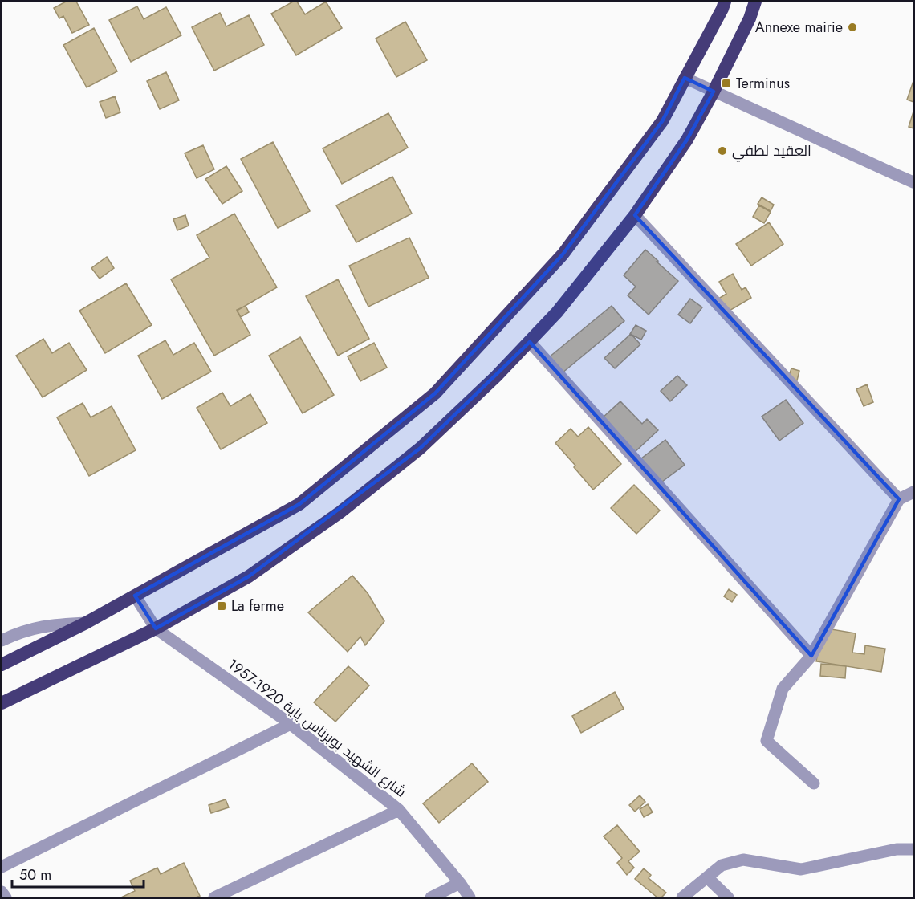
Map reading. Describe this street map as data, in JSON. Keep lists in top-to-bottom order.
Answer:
{
  "streets": {
    "street": ["شارع الشهيد بوبرناس ياية 1920-1957"]
  },
  "places": {
    "other": ["Annexe mairie", "العقيد لطفي"],
    "transit": ["Terminus", "La ferme"]
  },
  "scale_bar": "50 m"
}
